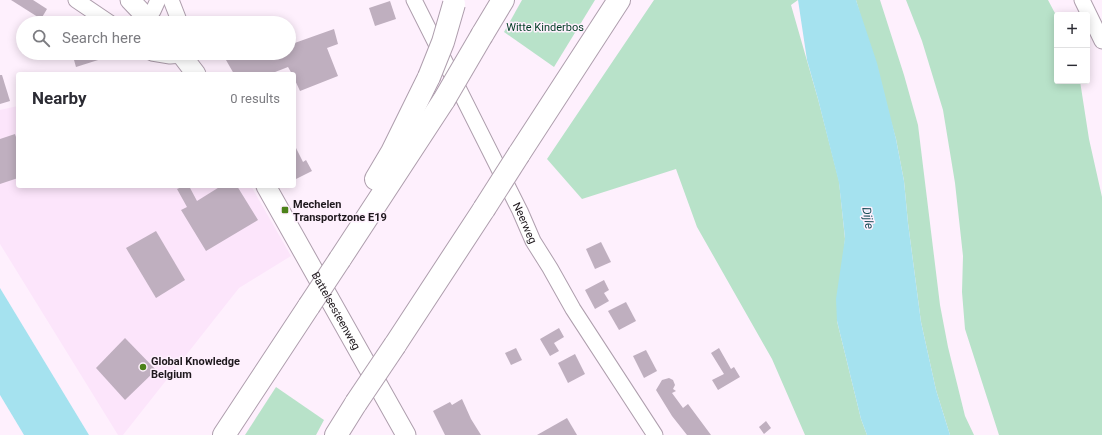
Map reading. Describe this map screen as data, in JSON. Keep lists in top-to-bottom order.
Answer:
{
  "streets": {
    "main road": ["Battelsesteenweg"],
    "street": ["Neerweg"]
  },
  "water": ["Dijle"],
  "parks": ["Witte Kinderbos"],
  "places": {
    "transit": ["Mechelen Transportzone E19"],
    "other": ["Global Knowledge Belgium"]
  },
  "page": {
    "map_buttons": ["+", "−"],
    "search": "Search here",
    "heading": ["Nearby", "0 results"]
  }
}
